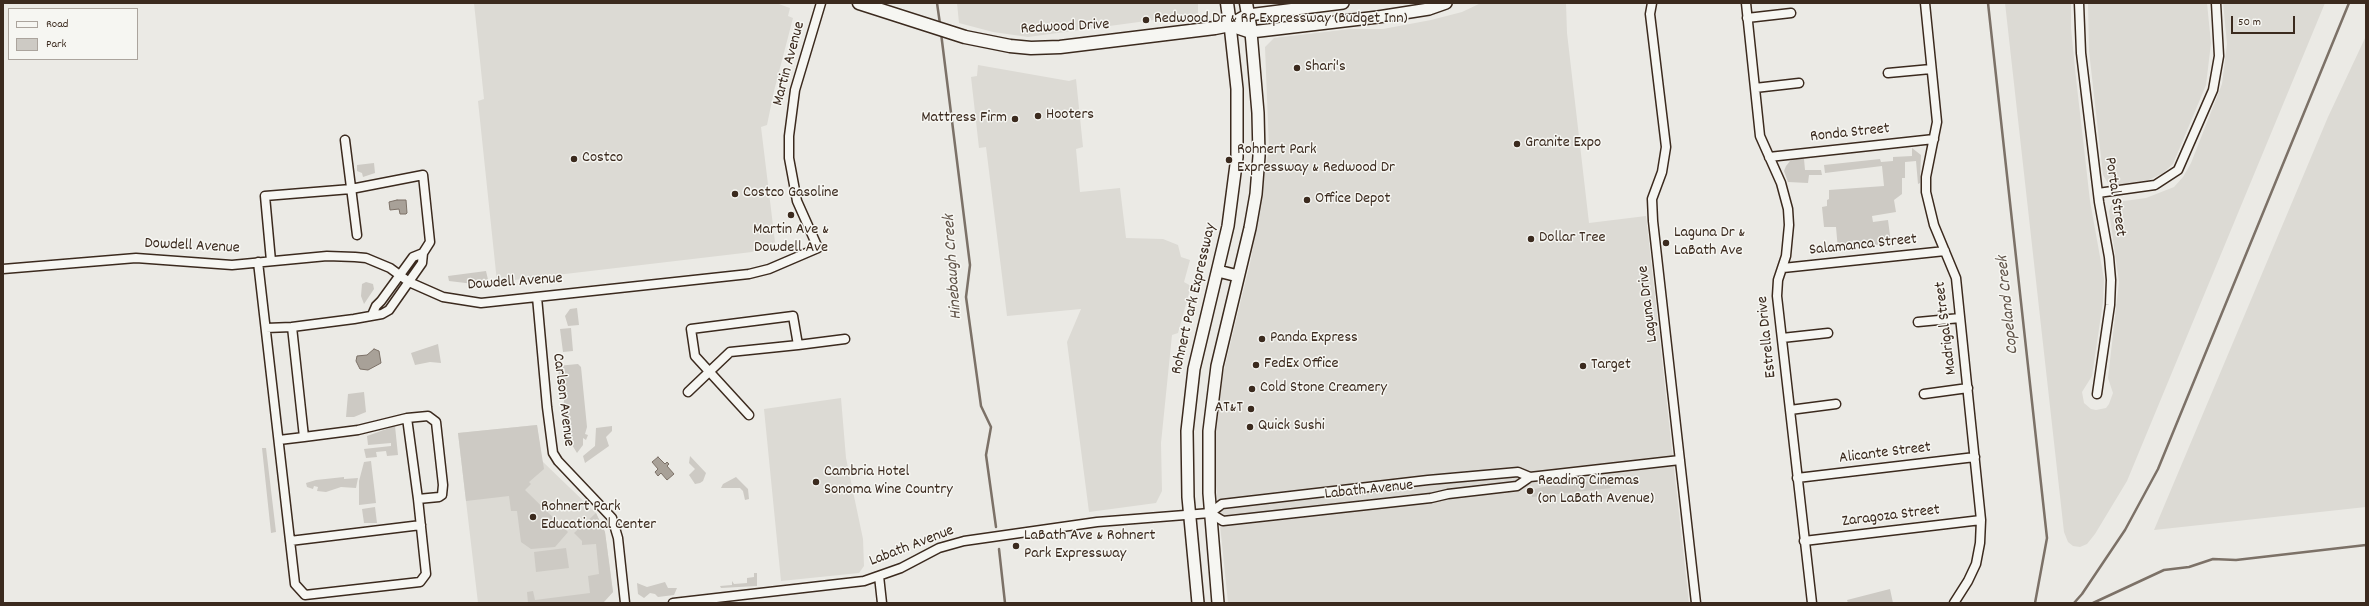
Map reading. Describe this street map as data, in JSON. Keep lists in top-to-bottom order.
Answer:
{
  "streets": {
    "main road": ["Redwood Drive", "Rohnert Park Expressway"],
    "street": [
      "Martin Avenue",
      "Ronda Street",
      "Portal Street",
      "Salamanca Street",
      "Dowdell Avenue",
      "Laguna Drive",
      "Madrigal Street",
      "Estrella Drive",
      "Carlson Avenue",
      "Alicante Street",
      "Labath Avenue",
      "Zaragoza Street"
    ]
  },
  "crossings": [
    ["Redwood Drive", "Rohnert Park Expressway"],
    ["Martin Avenue", "Dowdell Avenue"],
    ["Ronda Street", "Madrigal Street"],
    ["Ronda Street", "Estrella Drive"],
    ["Salamanca Street", "Madrigal Street"],
    ["Salamanca Street", "Estrella Drive"],
    ["Dowdell Avenue", "Carlson Avenue"],
    ["Rohnert Park Expressway", "Labath Avenue"],
    ["Laguna Drive", "Labath Avenue"],
    ["Madrigal Street", "Alicante Street"],
    ["Madrigal Street", "Zaragoza Street"],
    ["Estrella Drive", "Alicante Street"],
    ["Estrella Drive", "Zaragoza Street"]
  ],
  "water": ["Hinebaugh Creek", "Copeland Creek"],
  "places": [
    "Redwood Dr & RP Expressway (Budget Inn)",
    "Shari's",
    "Hooters",
    "Mattress Firm",
    "Granite Expo",
    "Costco",
    "Rohnert Park Expressway & Redwood Dr",
    "Costco Gasoline",
    "Office Depot",
    "Martin Ave & Dowdell Ave",
    "Dollar Tree",
    "Laguna Dr & LaBath Ave",
    "Panda Express",
    "FedEx Office",
    "Target",
    "Cold Stone Creamery",
    "AT&T",
    "Quick Sushi",
    "Cambria Hotel Sonoma Wine Country",
    "Reading Cinemas (on LaBath Avenue)",
    "Rohnert Park Educational Center",
    "LaBath Ave & Rohnert Park Expressway"
  ],
  "legend": ["Road", "Park"],
  "scale_bar": "50 m"
}
